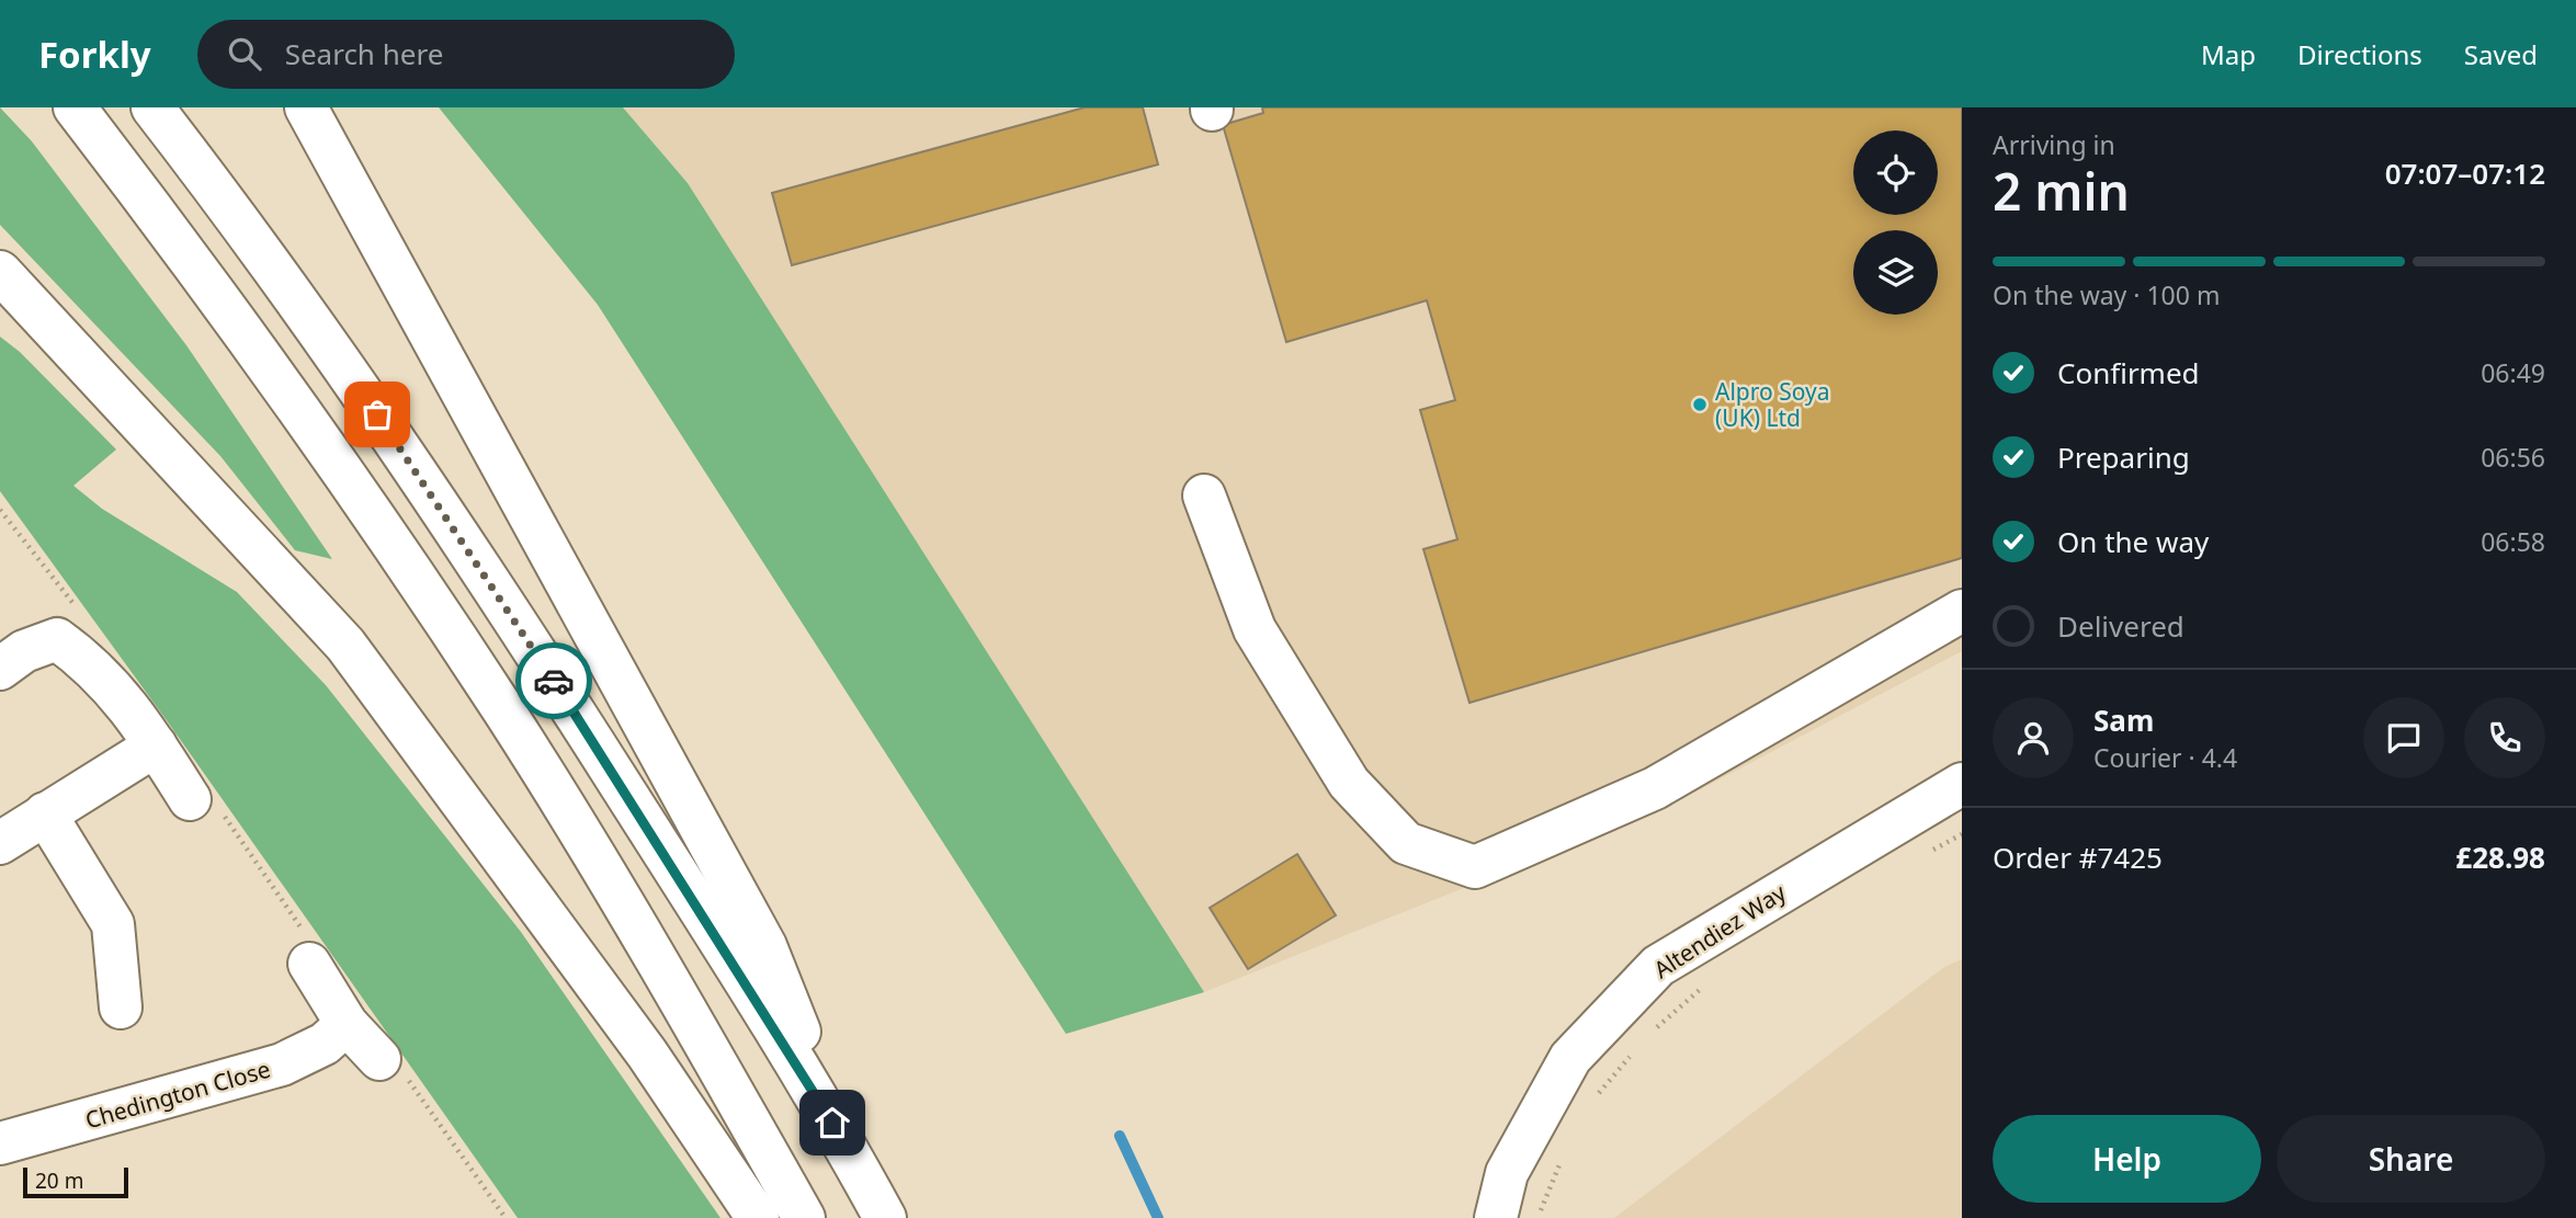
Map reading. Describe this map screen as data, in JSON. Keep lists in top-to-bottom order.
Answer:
{
  "streets": {
    "main road": ["Altendiez Way", "Chedington Close"]
  },
  "places": ["Alpro Soya (UK) Ltd"],
  "scale_bar": "20 m",
  "page": {
    "header": "Forkly",
    "search": "Search here",
    "nav": ["Map", "Directions", "Saved"],
    "heading": ["2 min", "Arriving in", "07:07–07:12"],
    "panel": [
      "Sam",
      "Courier · 4.4",
      "Order #7425",
      "£28.98"
    ],
    "bar": "On the way · 100 m",
    "list": [
      ["Confirmed", "06:49"],
      ["Preparing", "06:56"],
      ["On the way", "06:58"],
      "Delivered"
    ],
    "buttons": ["Help", "Share"],
    "scale": "20 m"
  }
}
